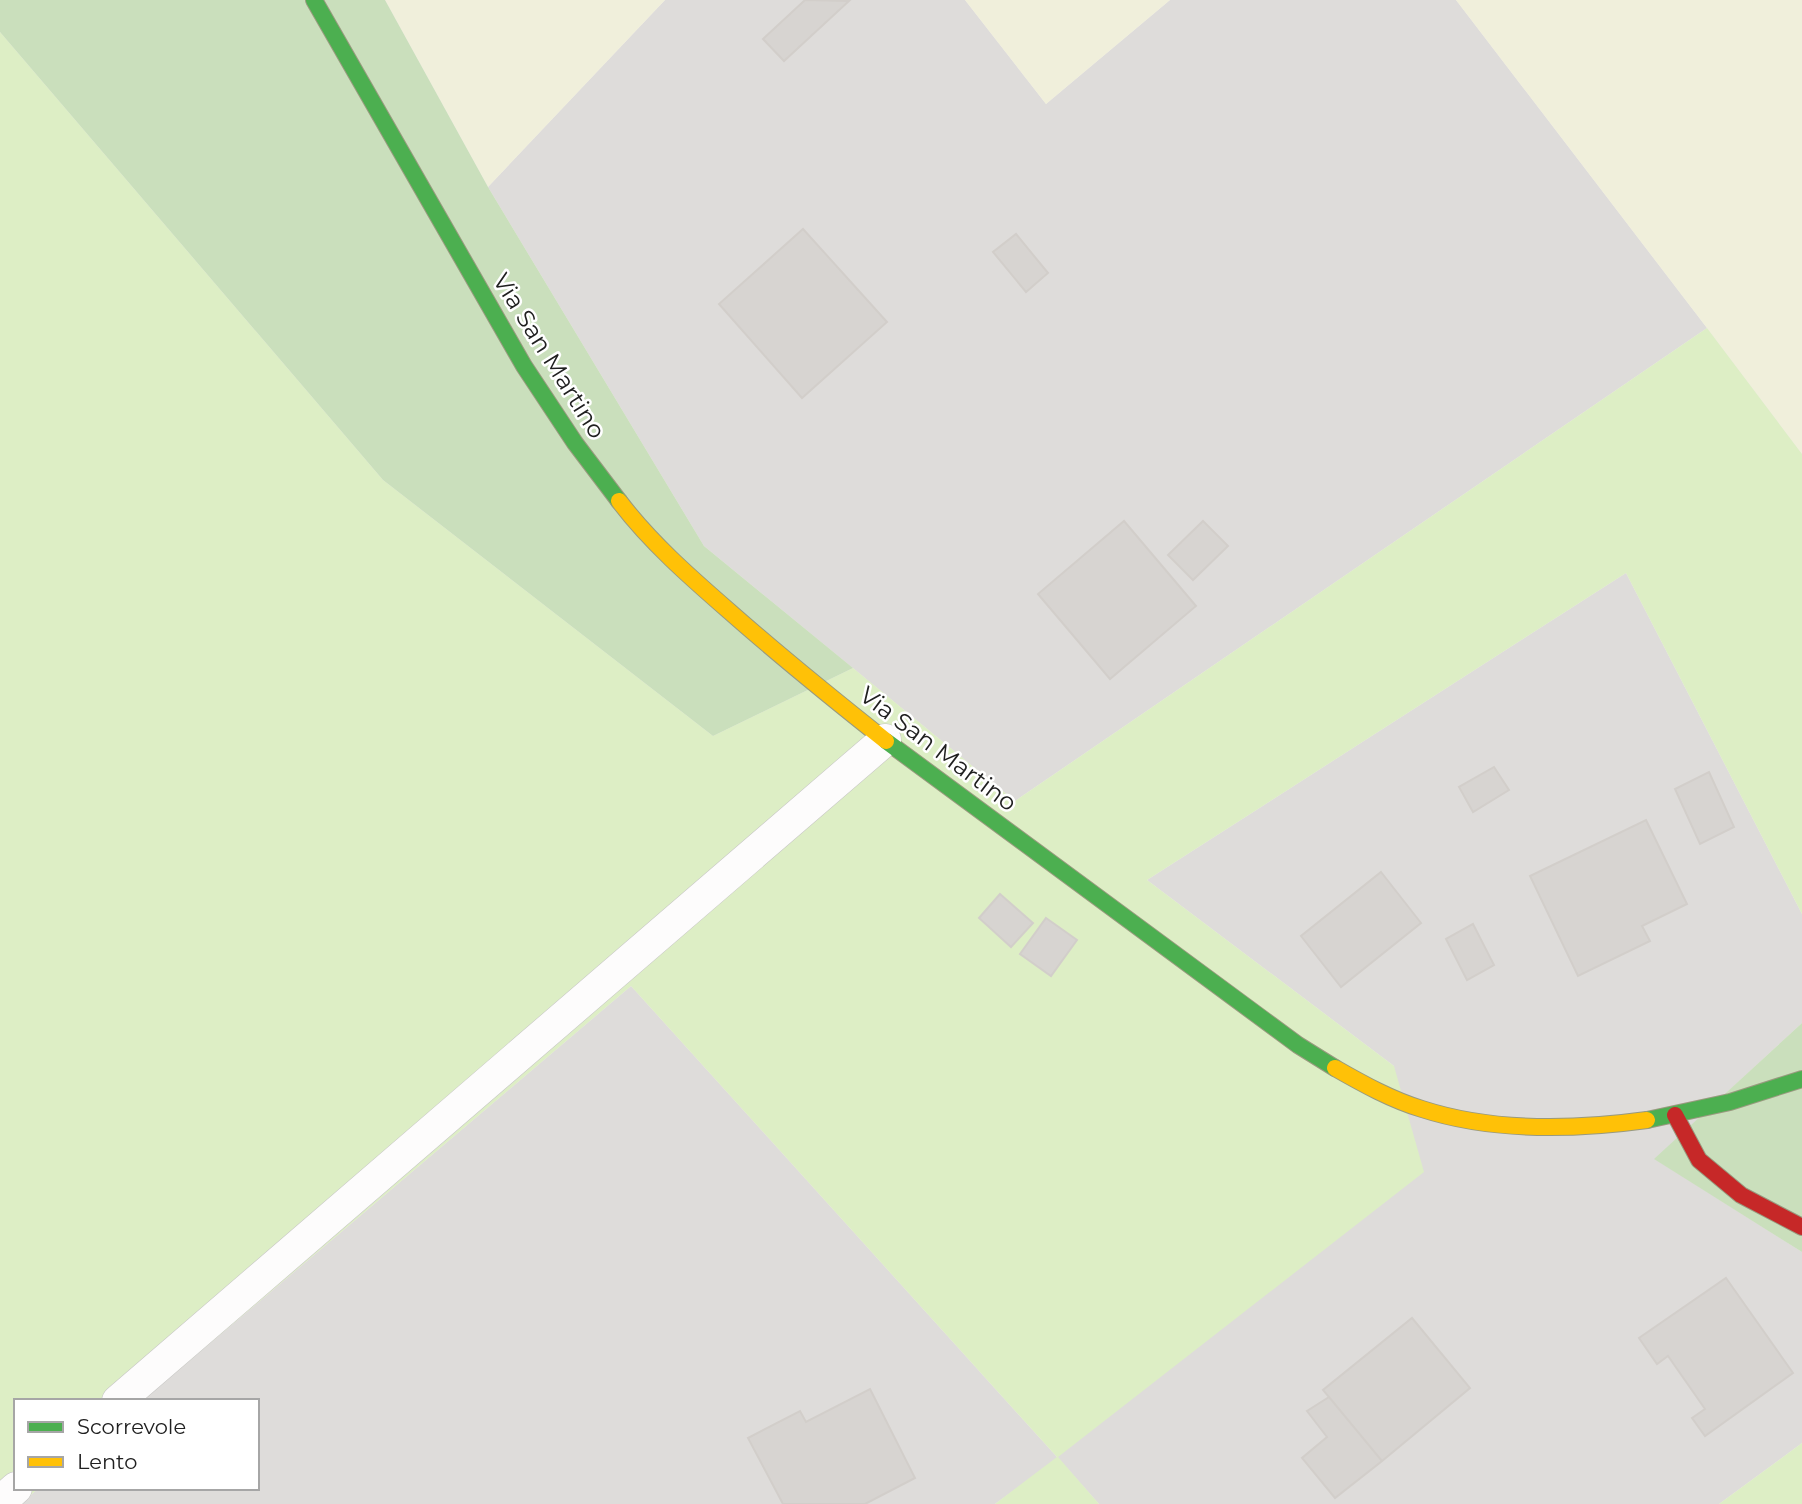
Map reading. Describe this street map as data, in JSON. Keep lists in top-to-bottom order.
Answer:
{
  "streets": {
    "street": ["Via San Martino"]
  },
  "legend": ["Scorrevole", "Lento"]
}
